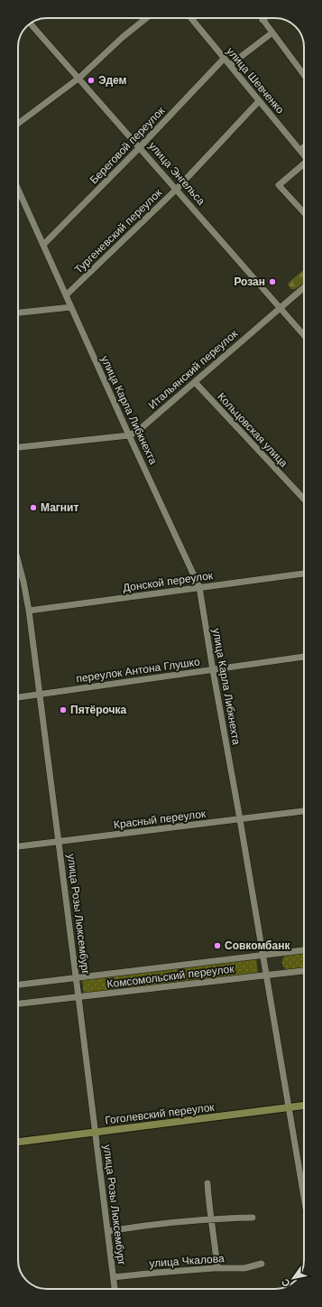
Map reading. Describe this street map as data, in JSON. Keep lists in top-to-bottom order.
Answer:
{
  "streets": {
    "main road": ["Гоголевский переулок"],
    "street": [
      "улица Шевченко",
      "Береговой переулок",
      "улица Энгельса",
      "Тургеневский переулок",
      "Итальянский переулок",
      "улица Карла Либкнехта",
      "Кольцовская улица",
      "Донской переулок",
      "переулок Антона Глушко",
      "Красный переулок",
      "улица Розы Люксембург",
      "Комсомольский переулок",
      "улица Чкалова"
    ]
  },
  "crossings": [
    ["улица Шевченко", "Береговой переулок"],
    ["улица Шевченко", "Тургеневский переулок"],
    ["Береговой переулок", "улица Энгельса"],
    ["Береговой переулок", "улица Карла Либкнехта"],
    ["улица Энгельса", "Тургеневский переулок"],
    ["улица Энгельса", "Итальянский переулок"],
    ["Тургеневский переулок", "улица Карла Либкнехта"],
    ["Итальянский переулок", "улица Карла Либкнехта"],
    ["Итальянский переулок", "Кольцовская улица"],
    ["улица Карла Либкнехта", "Донской переулок"],
    ["улица Карла Либкнехта", "переулок Антона Глушко"],
    ["улица Карла Либкнехта", "Красный переулок"],
    ["улица Карла Либкнехта", "Комсомольский переулок"],
    ["улица Карла Либкнехта", "Гоголевский переулок"],
    ["Донской переулок", "улица Розы Люксембург"],
    ["переулок Антона Глушко", "улица Розы Люксембург"],
    ["Красный переулок", "улица Розы Люксембург"],
    ["улица Розы Люксембург", "Комсомольский переулок"],
    ["улица Розы Люксембург", "Гоголевский переулок"],
    ["улица Розы Люксембург", "улица Чкалова"]
  ],
  "places": [
    "Эдем",
    "Розан",
    "Магнит",
    "Пятёрочка",
    "Совкомбанк"
  ],
  "north": "bottom left"
}
